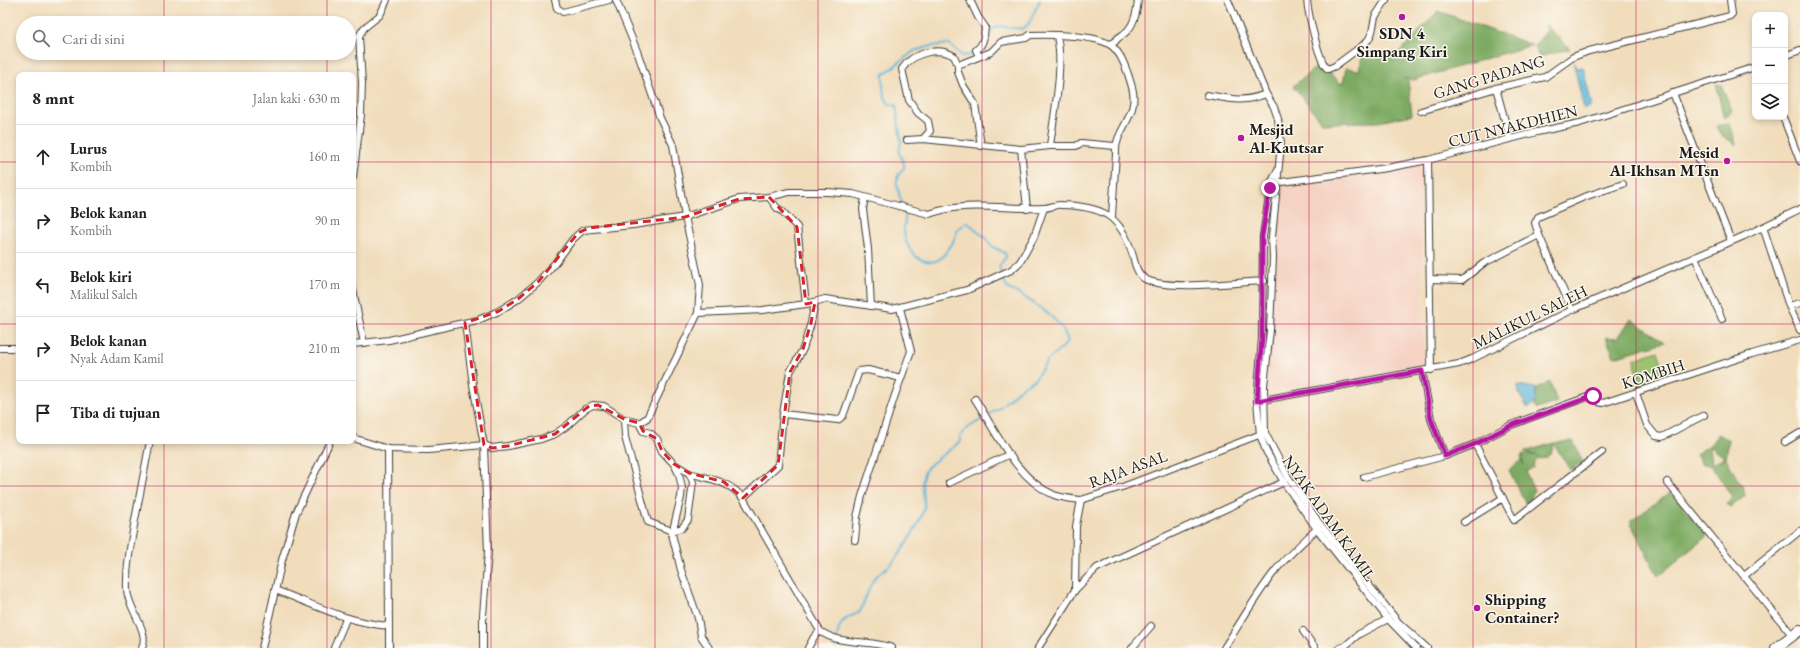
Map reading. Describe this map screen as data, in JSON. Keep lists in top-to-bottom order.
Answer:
{
  "streets": {
    "street": [
      "GANG PADANG",
      "CUT NYAKDHIEN",
      "MALIKUL SALEH",
      "KOMBIH",
      "RAJA ASAL",
      "NYAK ADAM KAMIL"
    ]
  },
  "crossings": [
    ["CUT NYAKDHIEN", "NYAK ADAM KAMIL"],
    ["MALIKUL SALEH", "NYAK ADAM KAMIL"],
    ["RAJA ASAL", "NYAK ADAM KAMIL"]
  ],
  "places": [
    "SDN 4 Simpang Kiri",
    "Mesjid Al-Kautsar",
    "Mesid Al-Ikhsan MTsn",
    "Shipping Container?"
  ],
  "page": {
    "map_buttons": ["+", "−"],
    "search": "Cari di sini",
    "heading": ["8 mnt", "Jalan kaki · 630 m"],
    "list": [
      ["Lurus", "Kombih", "160 m"],
      ["Belok kanan", "Kombih", "90 m"],
      ["Belok kiri", "Malikul Saleh", "170 m"],
      ["Belok kanan", "Nyak Adam Kamil", "210 m"],
      "Tiba di tujuan"
    ]
  }
}
